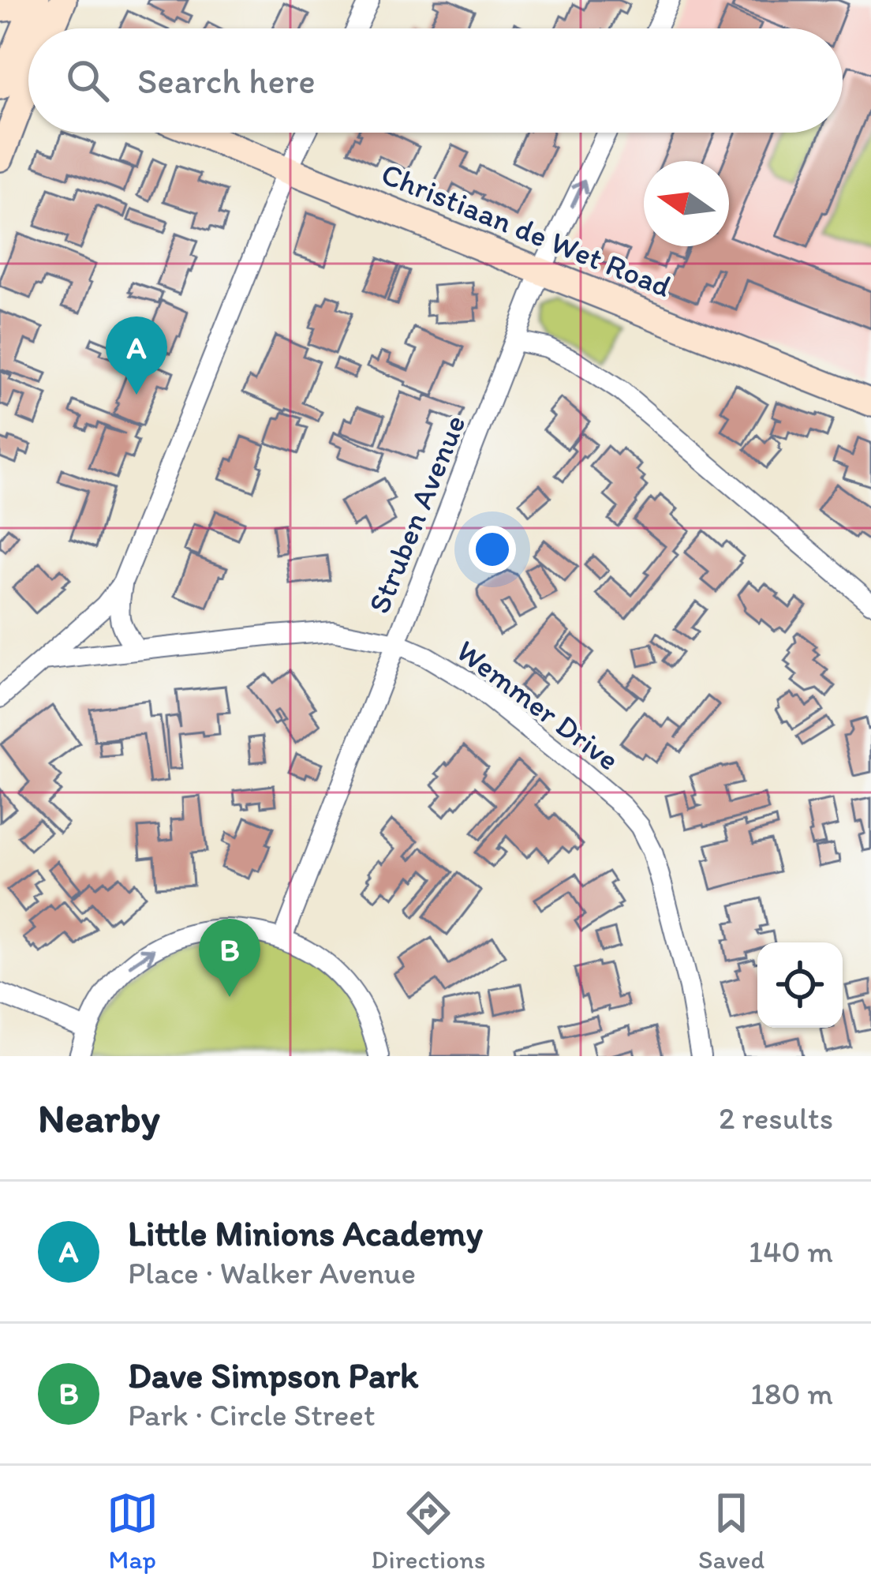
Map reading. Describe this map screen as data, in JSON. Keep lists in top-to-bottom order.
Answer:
{
  "streets": {
    "main road": ["Christiaan de Wet Road"],
    "street": ["Struben Avenue", "Wemmer Drive"]
  },
  "crossings": [
    ["Christiaan de Wet Road", "Struben Avenue"],
    ["Struben Avenue", "Wemmer Drive"]
  ],
  "north": "left",
  "page": {
    "search": "Search here",
    "pins": ["A", "B"],
    "heading": ["Nearby", "2 results"],
    "list": [
      {
        "mark": "A",
        "name": "Little Minions Academy",
        "note": "Place · Walker Avenue",
        "value": "140 m"
      },
      {
        "mark": "B",
        "name": "Dave Simpson Park",
        "note": "Park · Circle Street",
        "value": "180 m"
      }
    ],
    "nav": ["Map", "Directions", "Saved"]
  }
}
